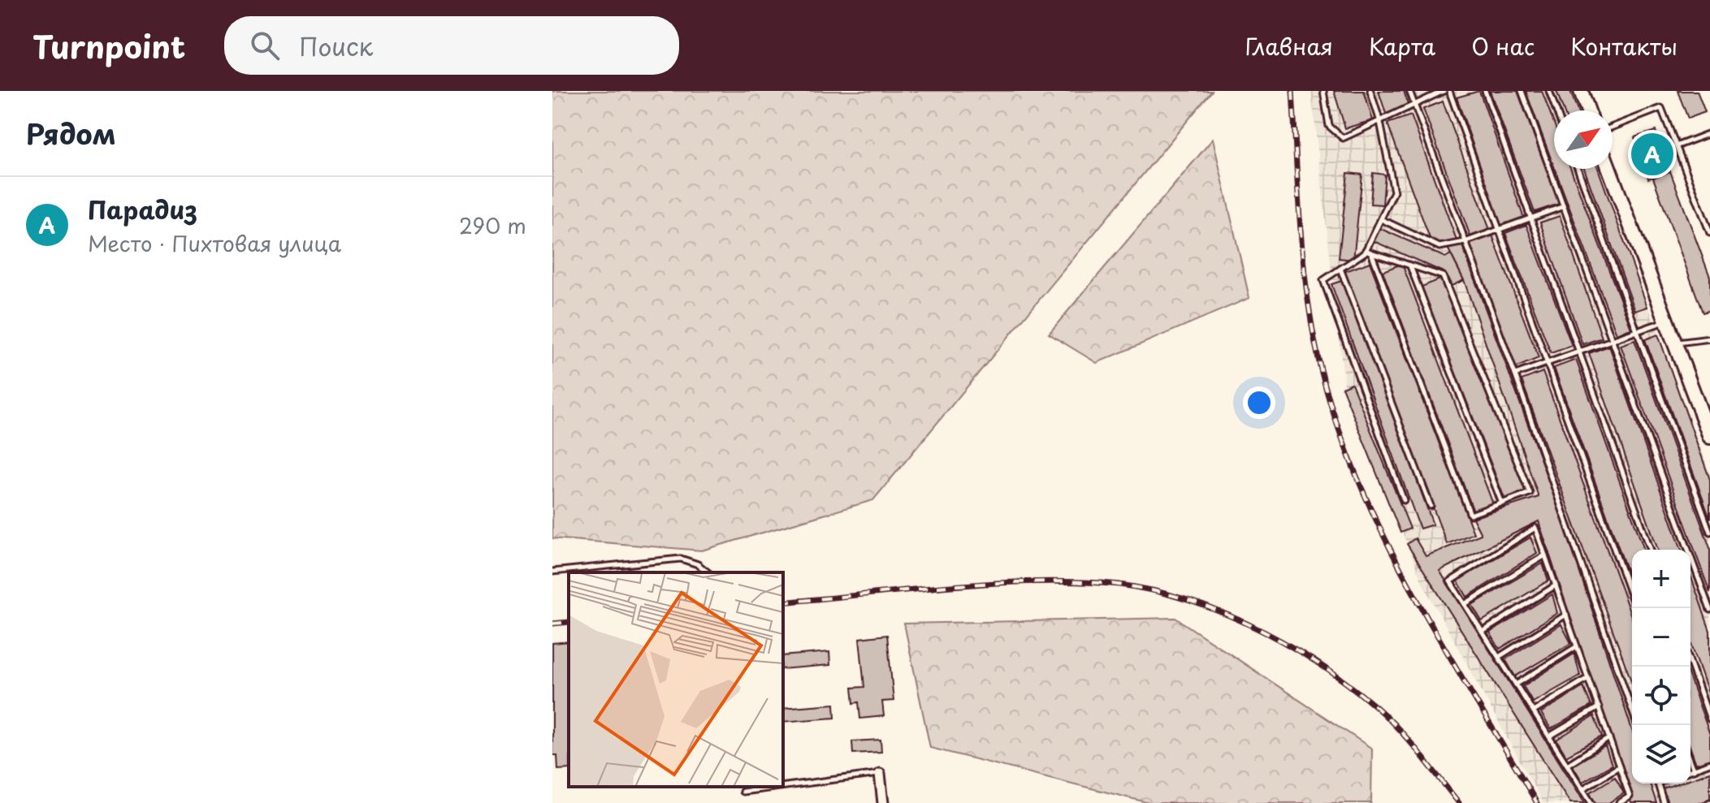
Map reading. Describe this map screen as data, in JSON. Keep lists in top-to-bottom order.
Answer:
{
  "north": "top right",
  "page": {
    "header": "Turnpoint",
    "search": "Поиск",
    "nav": [
      "Главная",
      "Карта",
      "О нас",
      "Контакты"
    ],
    "heading": "Рядом",
    "pins": "A",
    "list": [
      {
        "mark": "A",
        "name": "Парадиз",
        "note": "Место · Пихтовая улица",
        "value": "290 m"
      }
    ],
    "map_buttons": ["+", "−"]
  }
}
